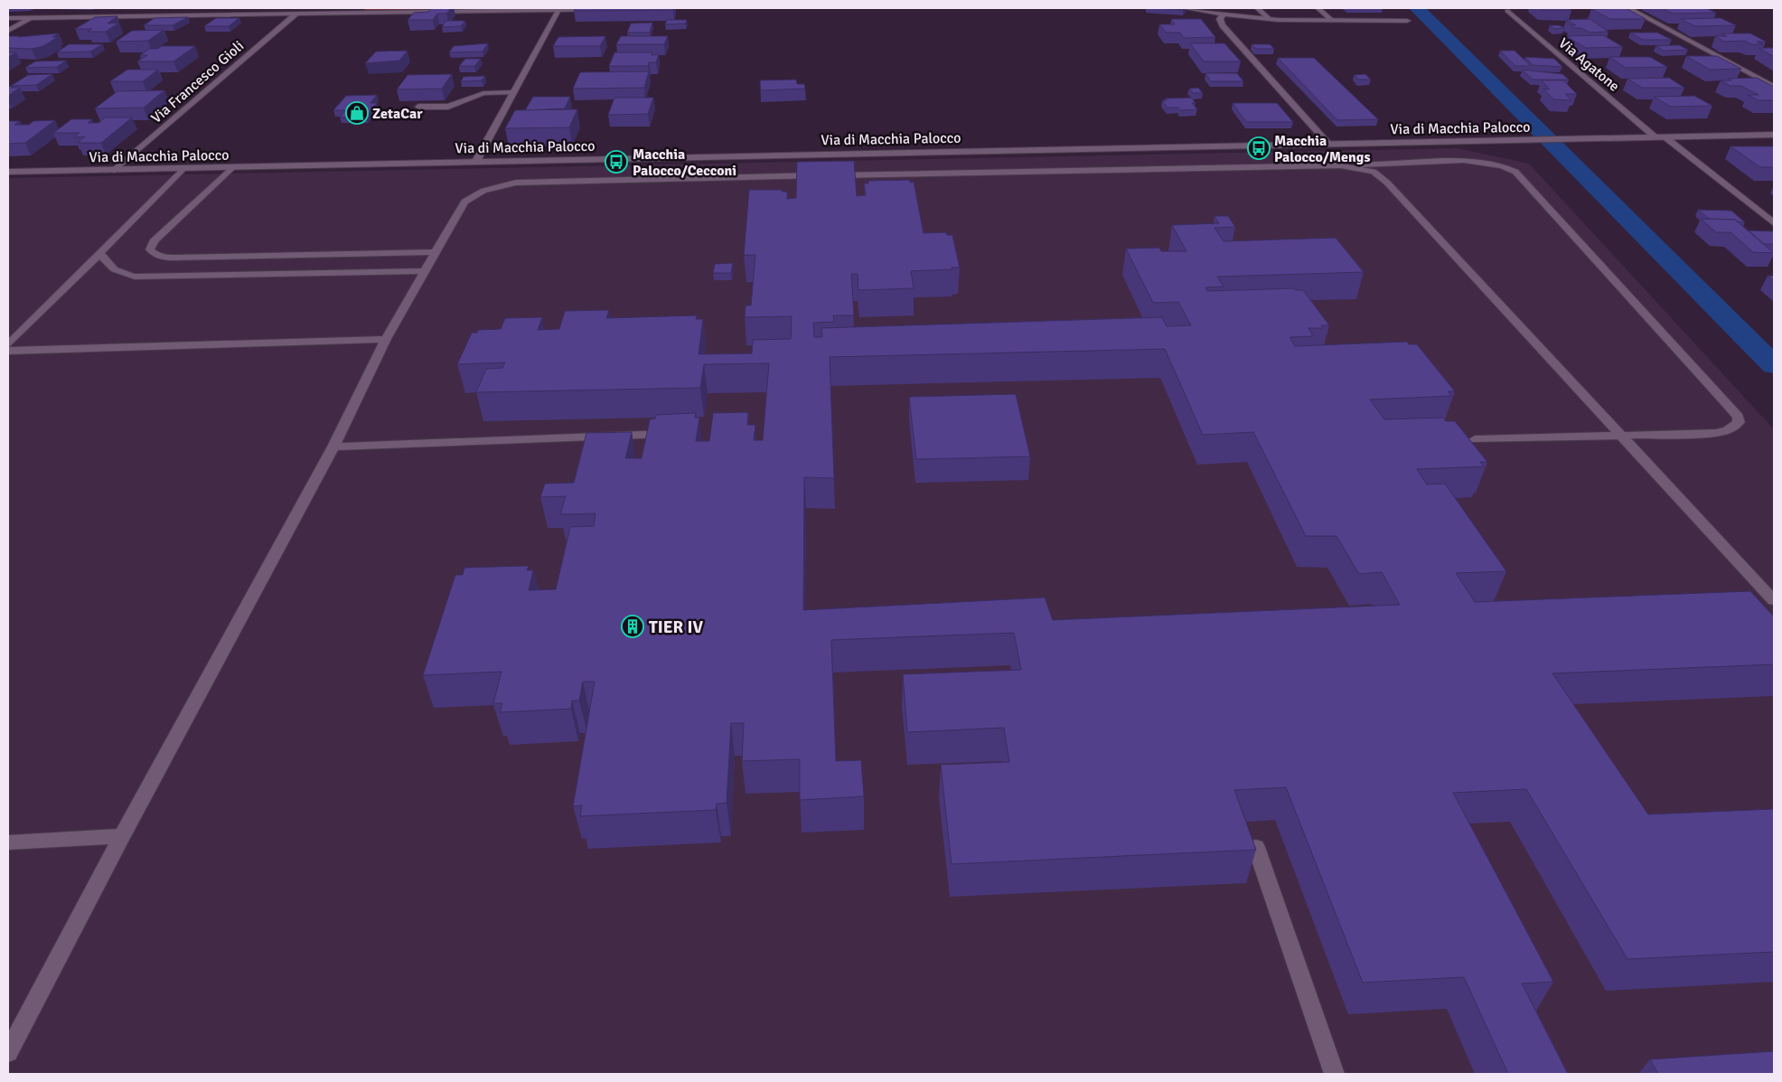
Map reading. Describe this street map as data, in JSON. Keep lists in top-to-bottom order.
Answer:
{
  "streets": {
    "street": ["Via Agatone", "Via Francesco Gioli", "Via di Macchia Palocco"]
  },
  "crossings": [
    ["Via Agatone", "Via di Macchia Palocco"],
    ["Via Francesco Gioli", "Via di Macchia Palocco"]
  ],
  "places": {
    "shop": ["ZetaCar"],
    "bus stop": ["Macchia Palocco/Mengs", "Macchia Palocco/Cecconi"],
    "building": ["TIER IV"]
  }
}
